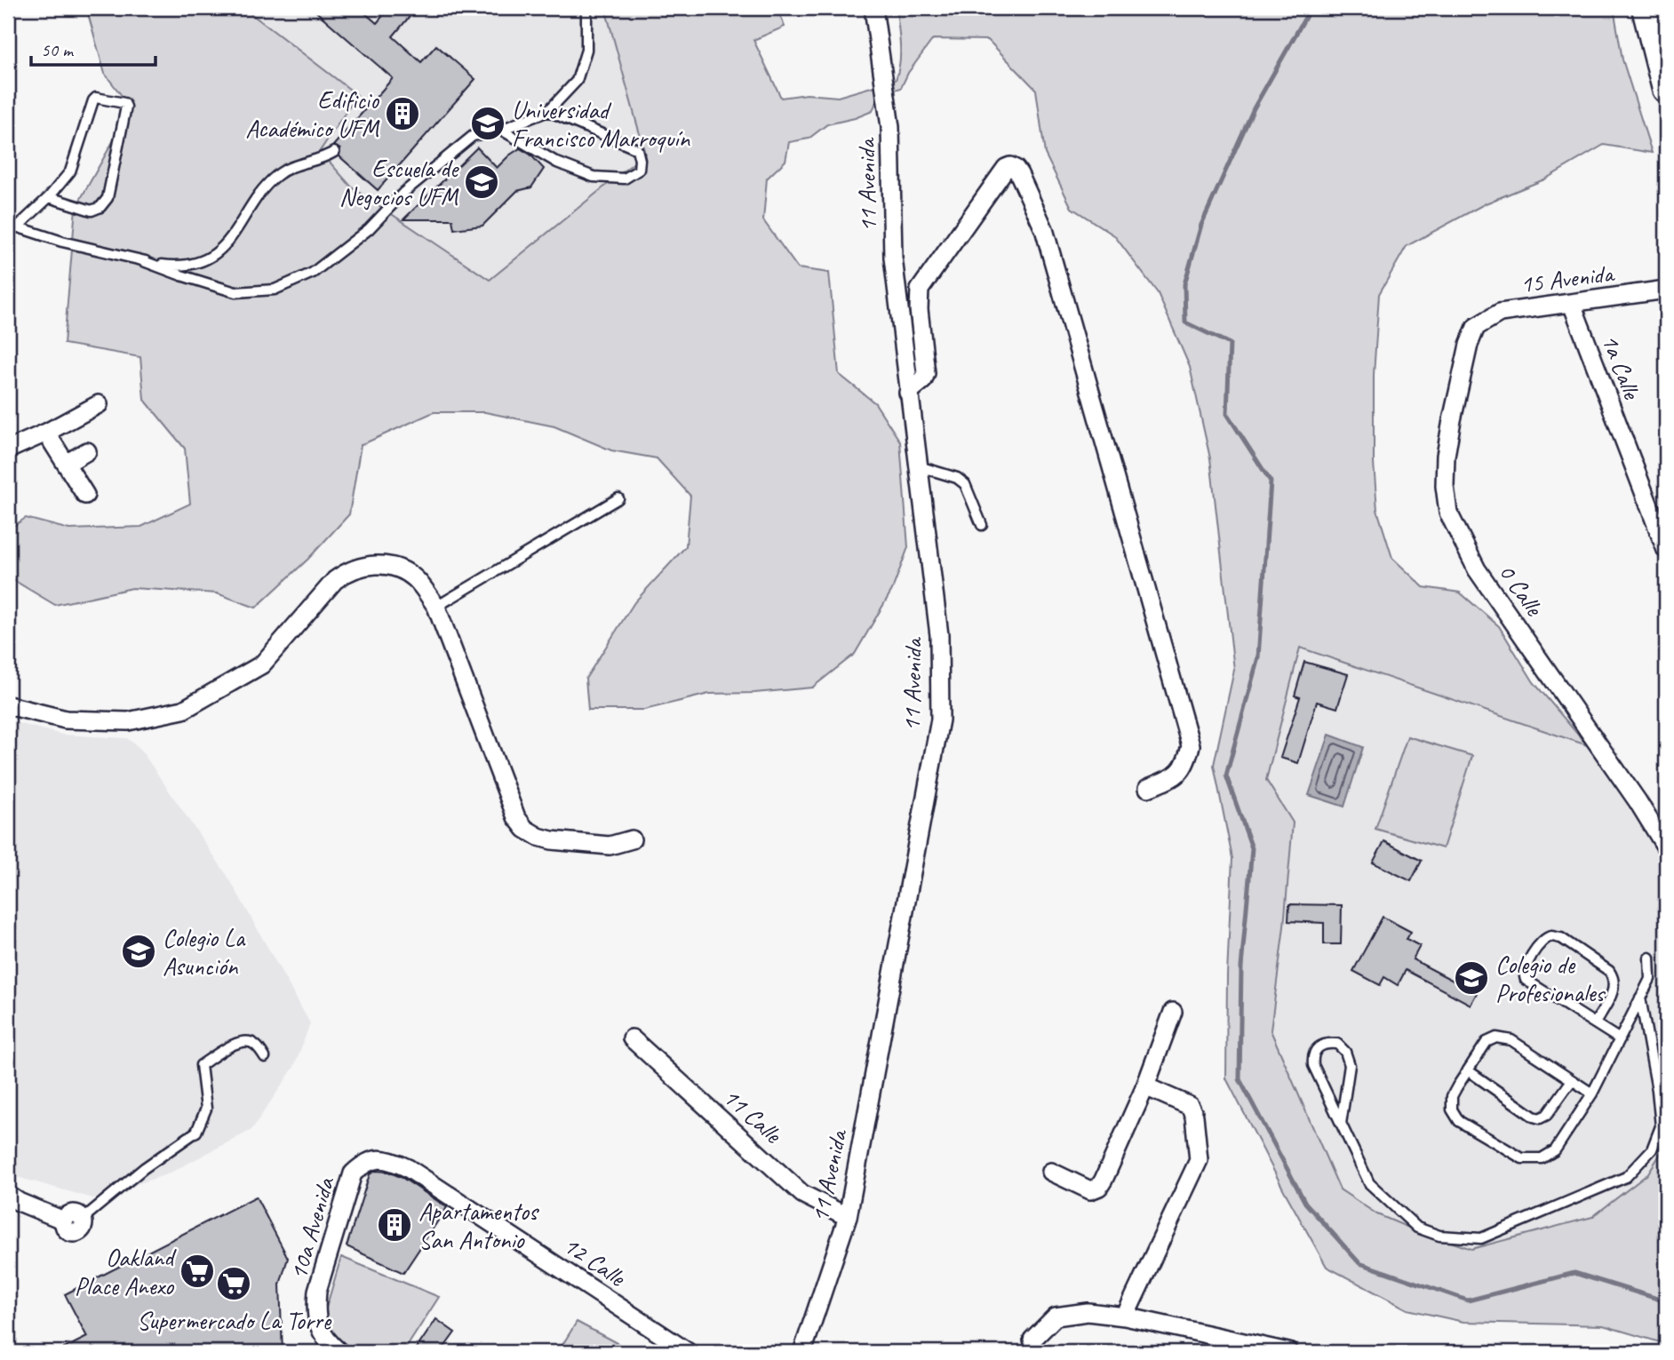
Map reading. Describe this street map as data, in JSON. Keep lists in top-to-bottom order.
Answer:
{
  "streets": {
    "street": [
      "11 Avenida",
      "15 Avenida",
      "1a Calle",
      "0 Calle",
      "11 Calle",
      "10a Avenida",
      "12 Calle"
    ]
  },
  "crossings": [
    ["11 Avenida", "11 Calle"],
    ["15 Avenida", "1a Calle"],
    ["15 Avenida", "0 Calle"],
    ["10a Avenida", "12 Calle"]
  ],
  "places": {
    "building": ["Edificio Académico UFM", "Apartamentos San Antonio"],
    "school or university": [
      "Universidad Francisco Marroquín",
      "Escuela de Negocios UFM",
      "Colegio La Asunción",
      "Colegio de Profesionales"
    ],
    "supermarket": ["Oakland Place Anexo", "Supermercado La Torre"]
  },
  "scale_bar": "50 m"
}
